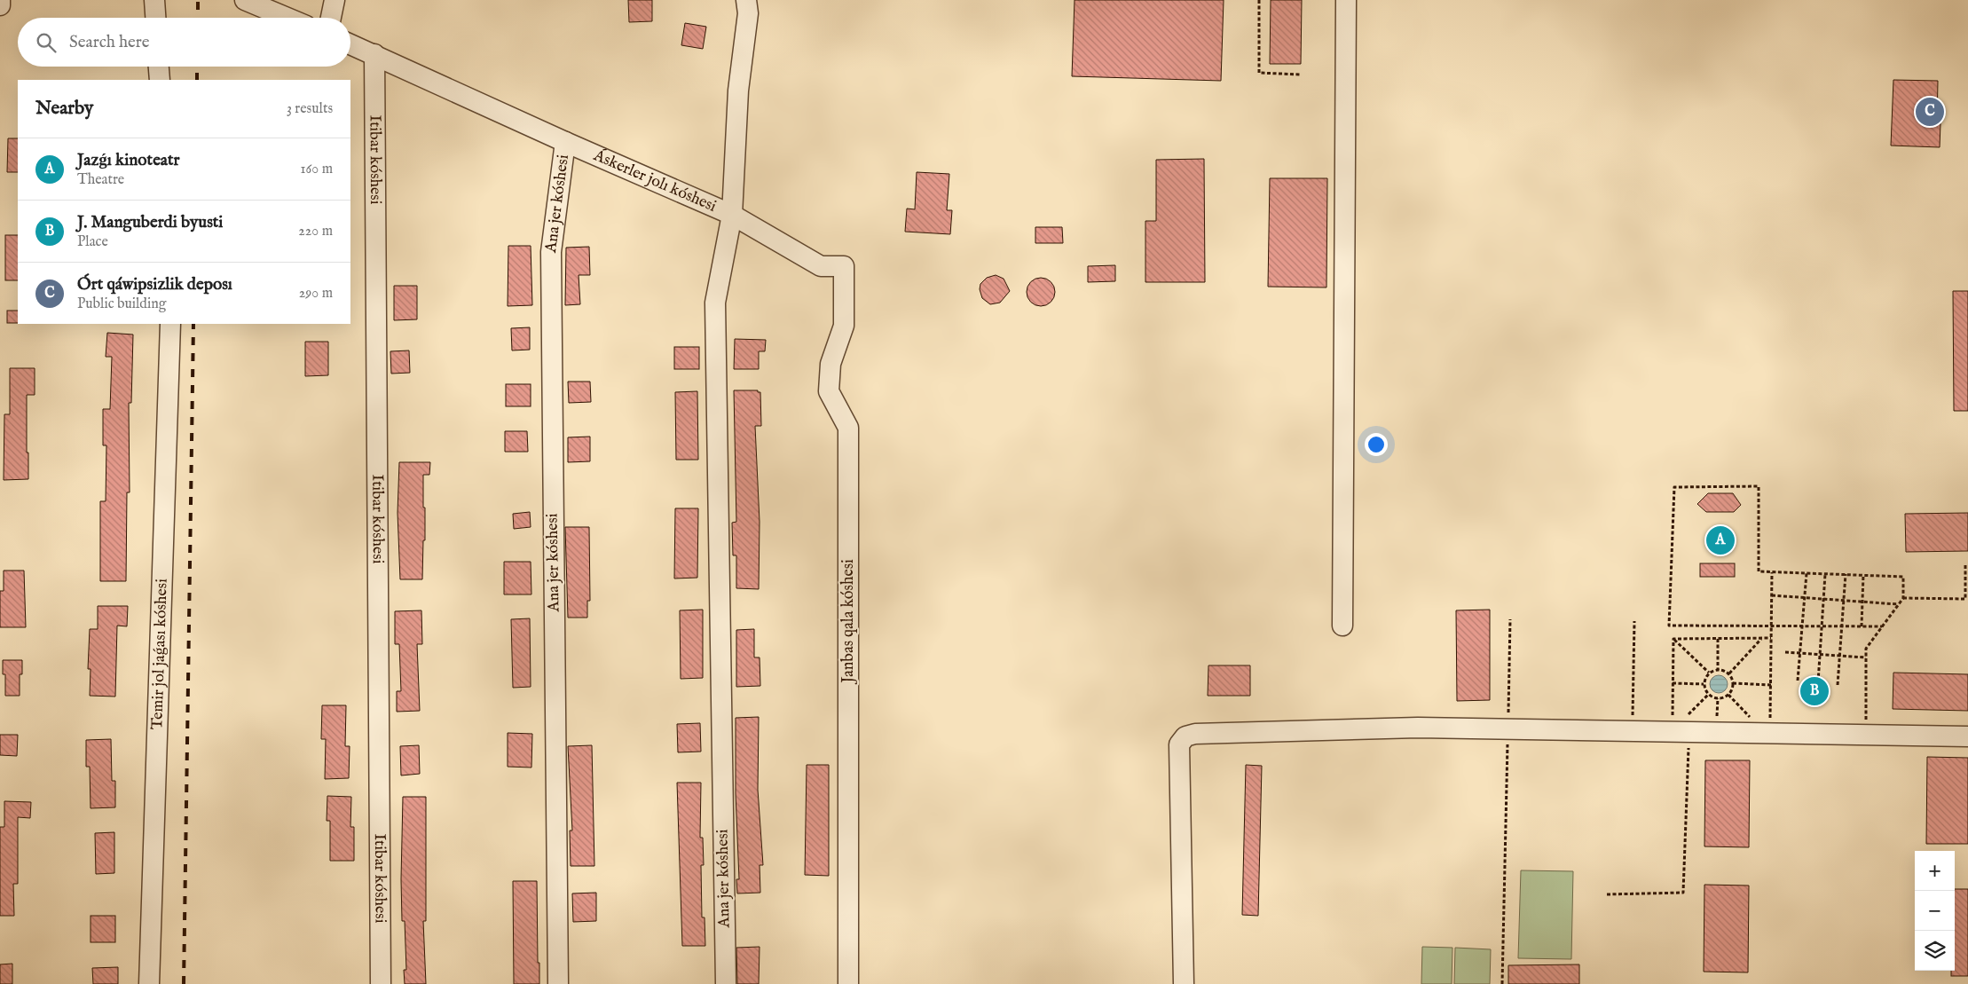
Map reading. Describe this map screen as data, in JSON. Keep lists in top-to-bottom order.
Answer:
{
  "streets": {
    "street": [
      "Itibar kóshesi",
      "Áskerler jolı kóshesi",
      "Ana jer kóshesi",
      "Janbas qala kóshesi",
      "Temir jol jaǵası kóshesi"
    ]
  },
  "crossings": [
    ["Itibar kóshesi", "Áskerler jolı kóshesi"],
    ["Áskerler jolı kóshesi", "Ana jer kóshesi"],
    ["Áskerler jolı kóshesi", "Janbas qala kóshesi"]
  ],
  "page": {
    "search": "Search here",
    "heading": ["Nearby", "3 results"],
    "pins": ["C", "A", "B"],
    "list": [
      {
        "mark": "A",
        "name": "Jazǵı kinoteatr",
        "note": "Theatre",
        "value": "160 m"
      },
      {
        "mark": "B",
        "name": "J. Manguberdi byusti",
        "note": "Place",
        "value": "220 m"
      },
      {
        "mark": "C",
        "name": "Órt qáwipsizlik deposı",
        "note": "Public building",
        "value": "290 m"
      }
    ],
    "map_buttons": ["+", "−"]
  }
}
